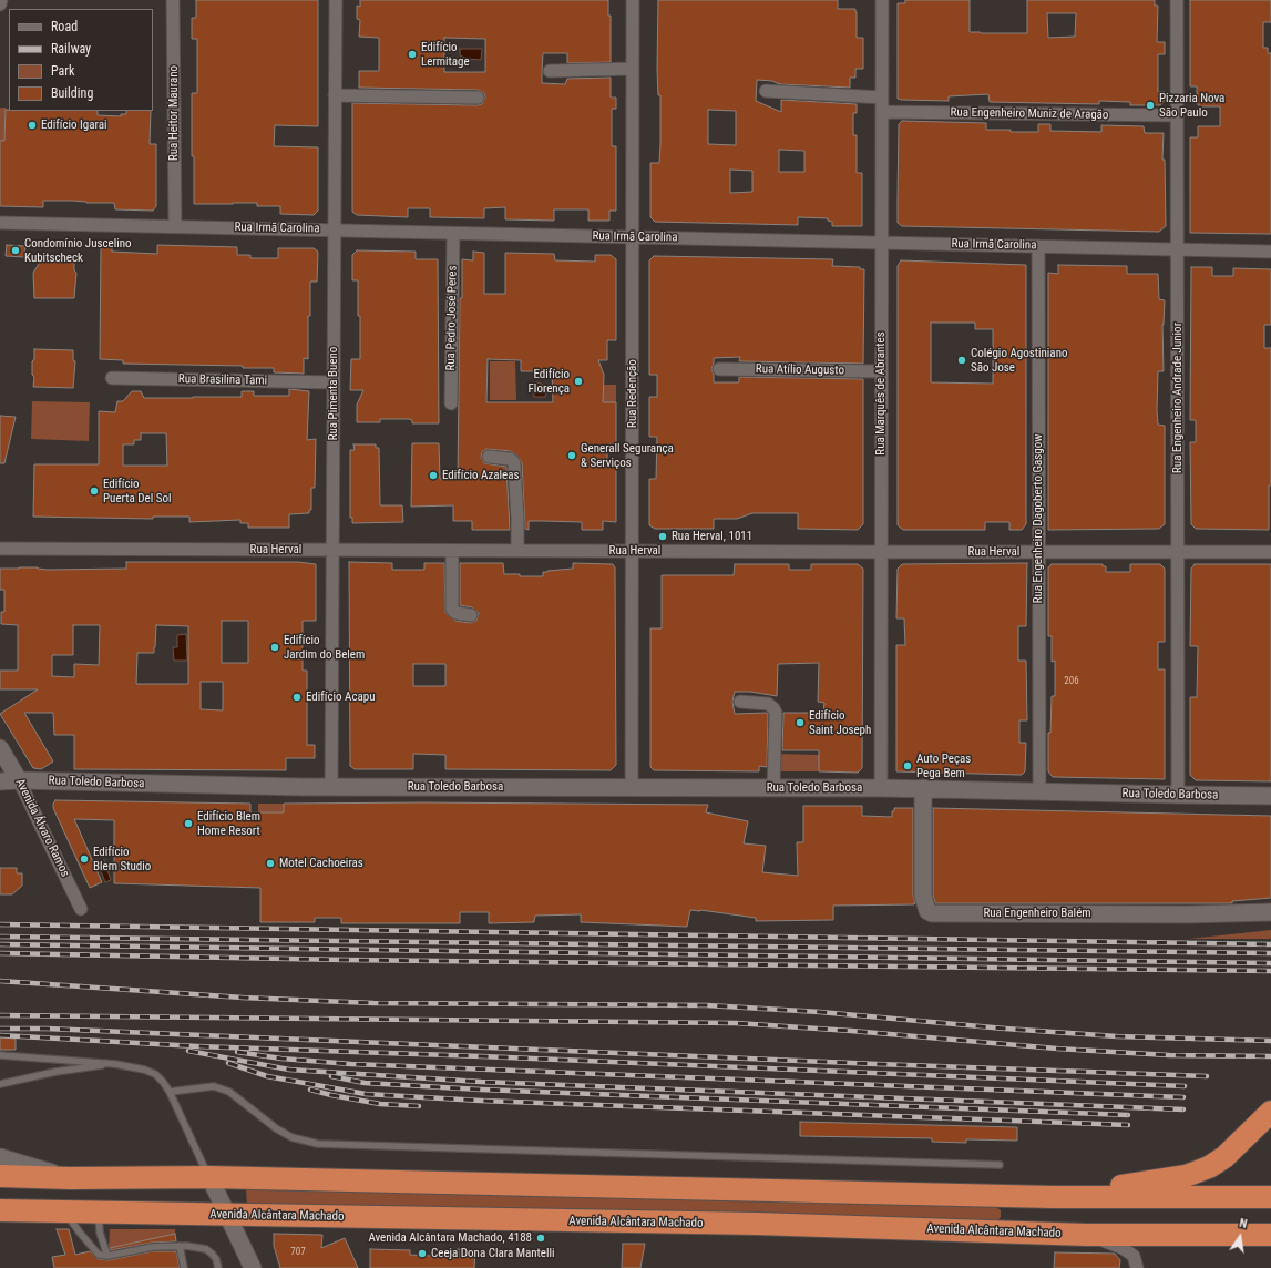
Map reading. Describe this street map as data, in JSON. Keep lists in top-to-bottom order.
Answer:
{
  "streets": {
    "highway": ["Avenida Alcântara Machado"],
    "street": [
      "Rua Heitor Maurano",
      "Rua Engenheiro Muniz de Aragão",
      "Rua Irmã Carolina",
      "Rua Pedro José Peres",
      "Rua Atílio Augusto",
      "Rua Brasilina Tami",
      "Rua Pimenta Bueno",
      "Rua Redenção",
      "Rua Marquês de Abrantes",
      "Rua Engenheiro Andrade Junior",
      "Rua Engenheiro Dagoberto Gasgow",
      "Rua Herval",
      "Rua Toledo Barbosa",
      "Avenida Álvaro Ramos",
      "Rua Engenheiro Balém"
    ]
  },
  "crossings": [
    ["Rua Heitor Maurano", "Rua Irmã Carolina"],
    ["Rua Engenheiro Muniz de Aragão", "Rua Marquês de Abrantes"],
    ["Rua Engenheiro Muniz de Aragão", "Rua Engenheiro Andrade Junior"],
    ["Rua Irmã Carolina", "Rua Pedro José Peres"],
    ["Rua Irmã Carolina", "Rua Pimenta Bueno"],
    ["Rua Irmã Carolina", "Rua Redenção"],
    ["Rua Irmã Carolina", "Rua Marquês de Abrantes"],
    ["Rua Irmã Carolina", "Rua Engenheiro Andrade Junior"],
    ["Rua Irmã Carolina", "Rua Engenheiro Dagoberto Gasgow"],
    ["Rua Atílio Augusto", "Rua Marquês de Abrantes"],
    ["Rua Brasilina Tami", "Rua Pimenta Bueno"],
    ["Rua Pimenta Bueno", "Rua Herval"],
    ["Rua Pimenta Bueno", "Rua Toledo Barbosa"],
    ["Rua Redenção", "Rua Herval"],
    ["Rua Redenção", "Rua Toledo Barbosa"],
    ["Rua Marquês de Abrantes", "Rua Herval"],
    ["Rua Marquês de Abrantes", "Rua Toledo Barbosa"],
    ["Rua Engenheiro Andrade Junior", "Rua Herval"],
    ["Rua Engenheiro Andrade Junior", "Rua Toledo Barbosa"],
    ["Rua Engenheiro Dagoberto Gasgow", "Rua Herval"],
    ["Rua Engenheiro Dagoberto Gasgow", "Rua Toledo Barbosa"],
    ["Rua Toledo Barbosa", "Avenida Álvaro Ramos"],
    ["Rua Toledo Barbosa", "Rua Engenheiro Balém"]
  ],
  "places": [
    "Edifício Lermitage",
    "Pizzaria Nova São Paulo",
    "Edifício Igarai",
    "Condomínio Juscelino Kubitscheck",
    "Colégio Agostiniano São Jose",
    "Edifício Florença",
    "Generall Segurança & Serviços",
    "Edifício Azaleas",
    "Edifício Puerta Del Sol",
    "Rua Herval, 1011",
    "Edifício Jardim do Belem",
    "Edifício Acapu",
    "Edifício Saint Joseph",
    "Auto Peças Pega Bem",
    "Edifício Blem Home Resort",
    "Edifício Blem Studio",
    "Motel Cachoeiras",
    "Avenida Alcântara Machado, 4188",
    "Ceeja Dona Clara Mantelli"
  ],
  "house_numbers": ["206", "707"],
  "legend": [
    "Road",
    "Railway",
    "Park",
    "Building"
  ],
  "north": "top"
}
